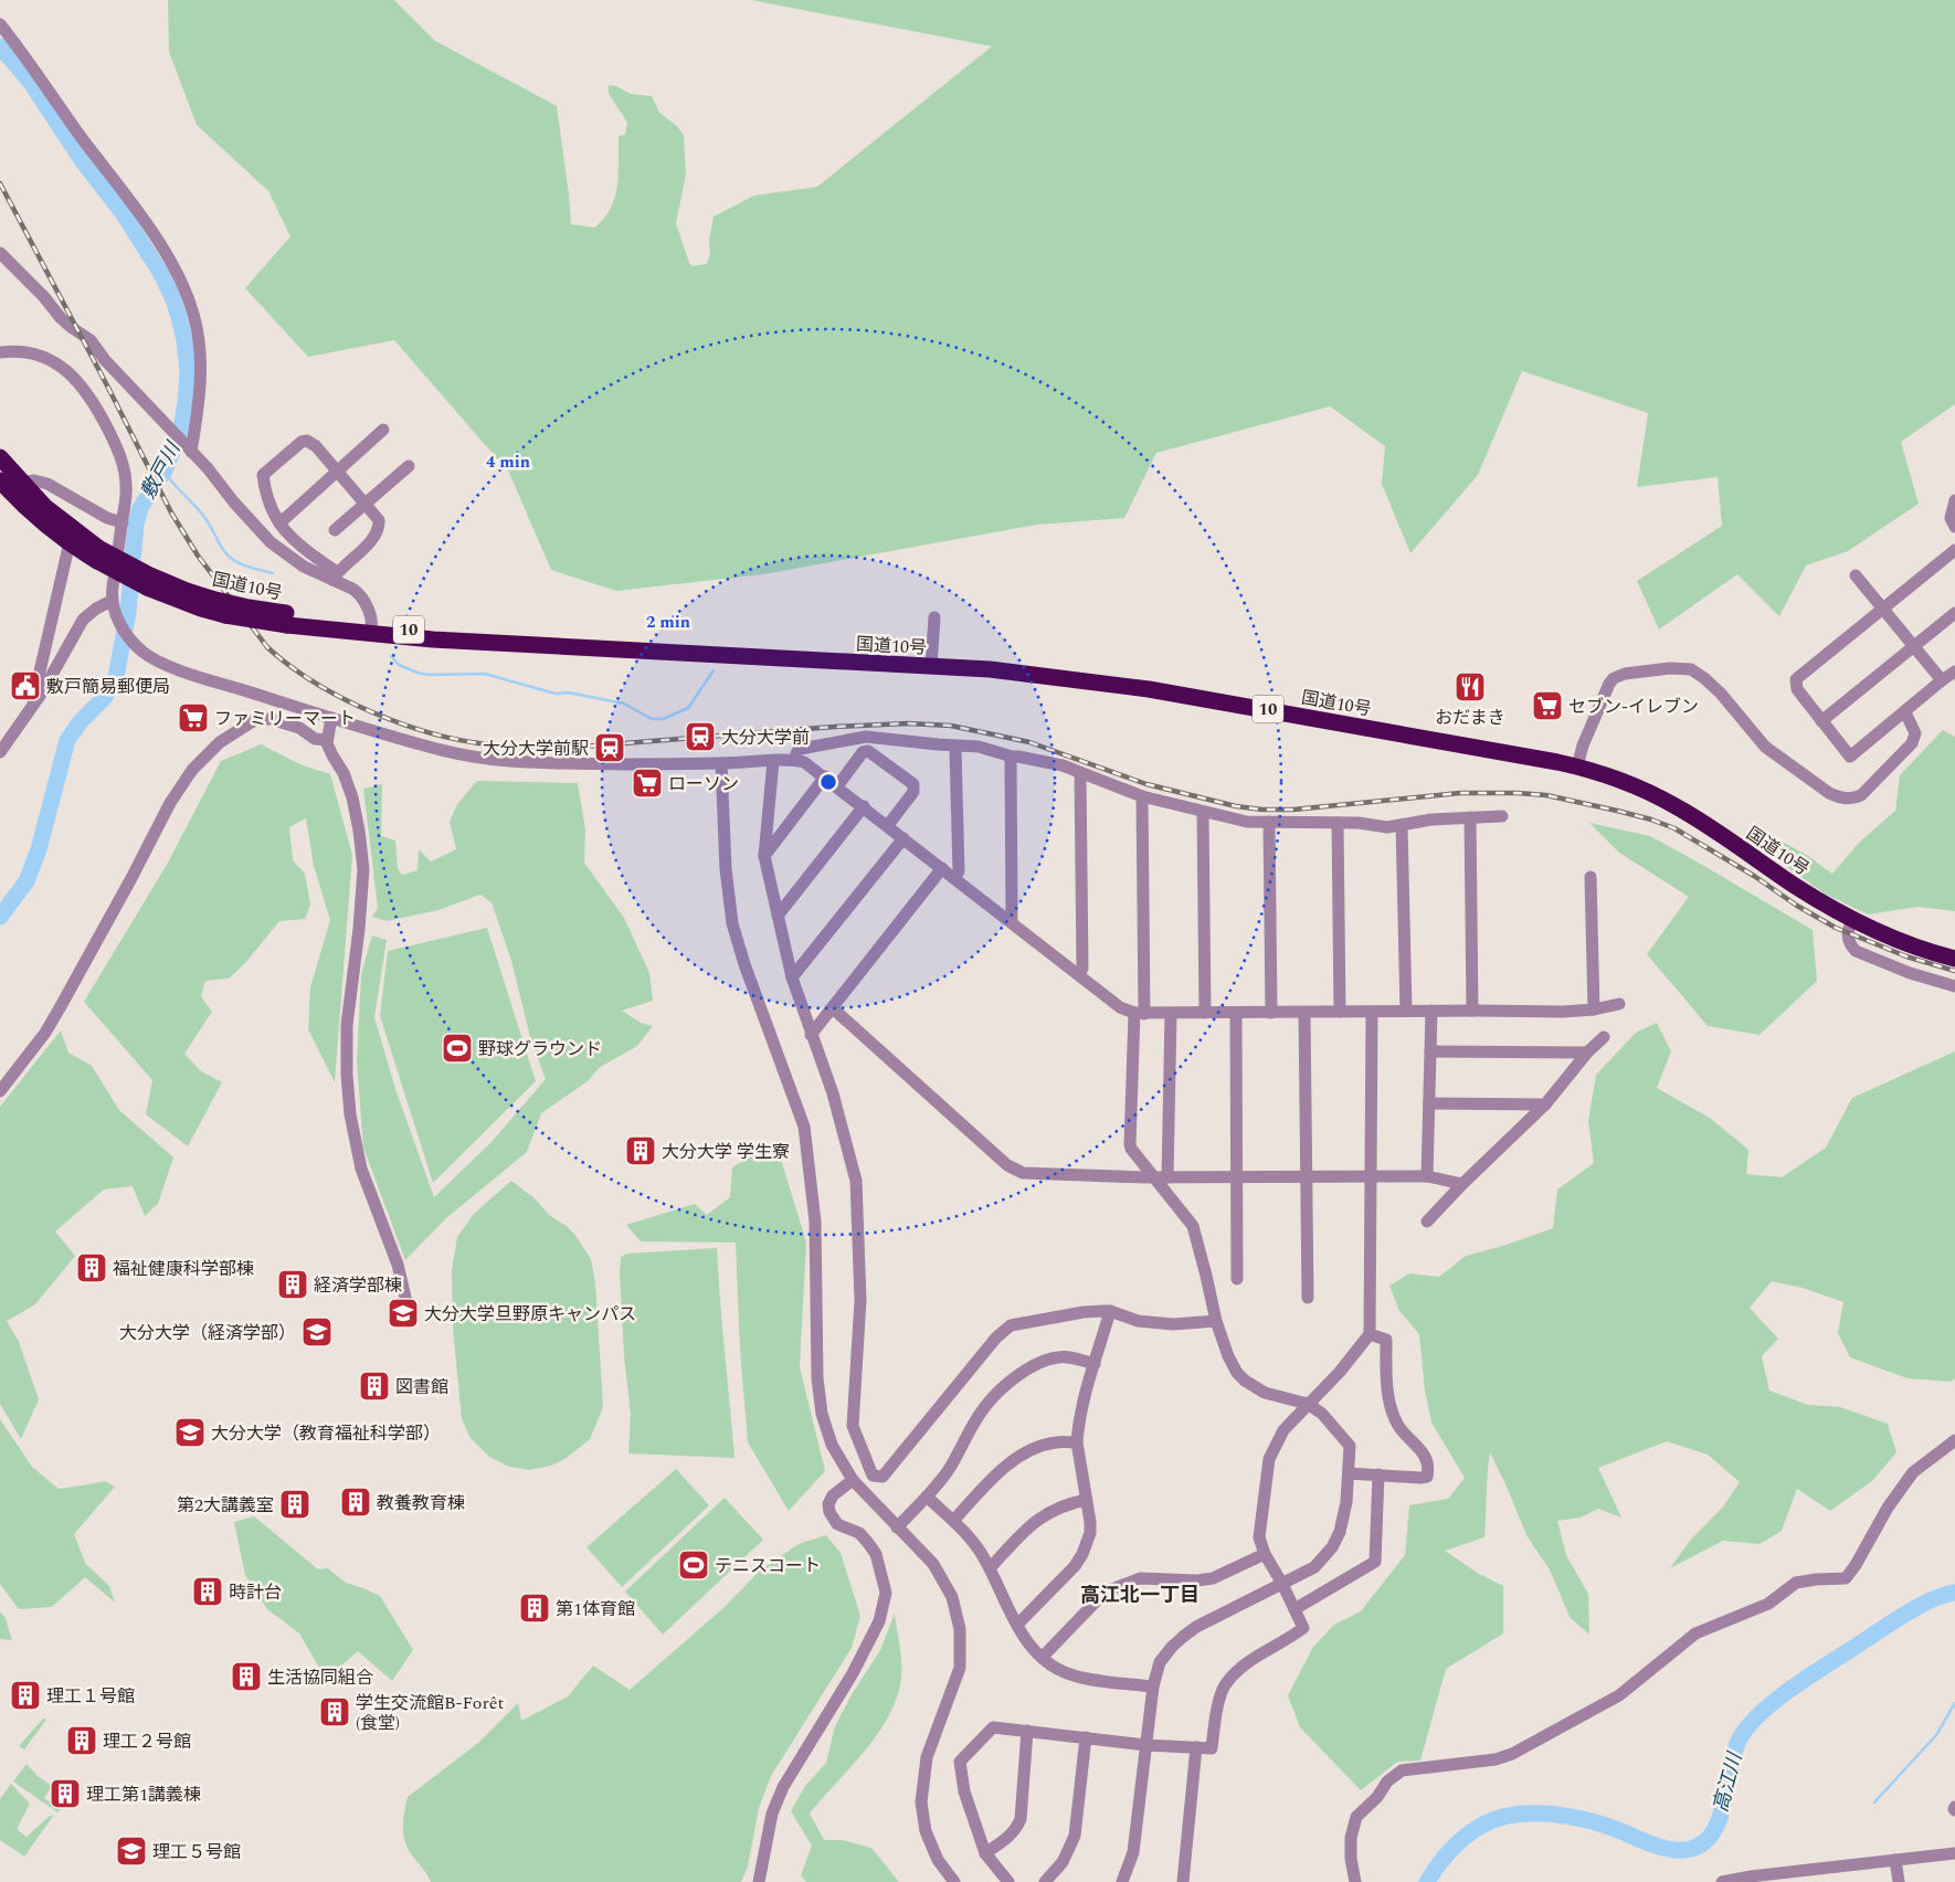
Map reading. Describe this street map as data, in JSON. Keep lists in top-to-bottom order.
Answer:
{
  "streets": {
    "highway": ["国道10号", "10"]
  },
  "districts": ["高江北一丁目"],
  "water": ["敷戸川", "高江川"],
  "places": {
    "public building": ["敷戸簡易郵便局"],
    "restaurant": ["おだまき"],
    "supermarket": ["セブン-イレブン", "ファミリーマート", "ローソン"],
    "station": ["大分大学前", "大分大学前駅"],
    "sports": ["野球グラウンド", "テニスコート"],
    "building": [
      "大分大学 学生寮",
      "福祉健康科学部棟",
      "経済学部棟",
      "図書館",
      "教養教育棟",
      "第2大講義室",
      "時計台",
      "第1体育館",
      "生活協同組合",
      "理工１号館",
      "学生交流館B-Forêt (食堂)",
      "理工２号館",
      "理工第1講義棟"
    ],
    "school or university": [
      "大分大学旦野原キャンパス",
      "大分大学（経済学部）",
      "大分大学（教育福祉科学部）",
      "理工５号館"
    ]
  },
  "rings": ["4 min", "2 min"]
}
